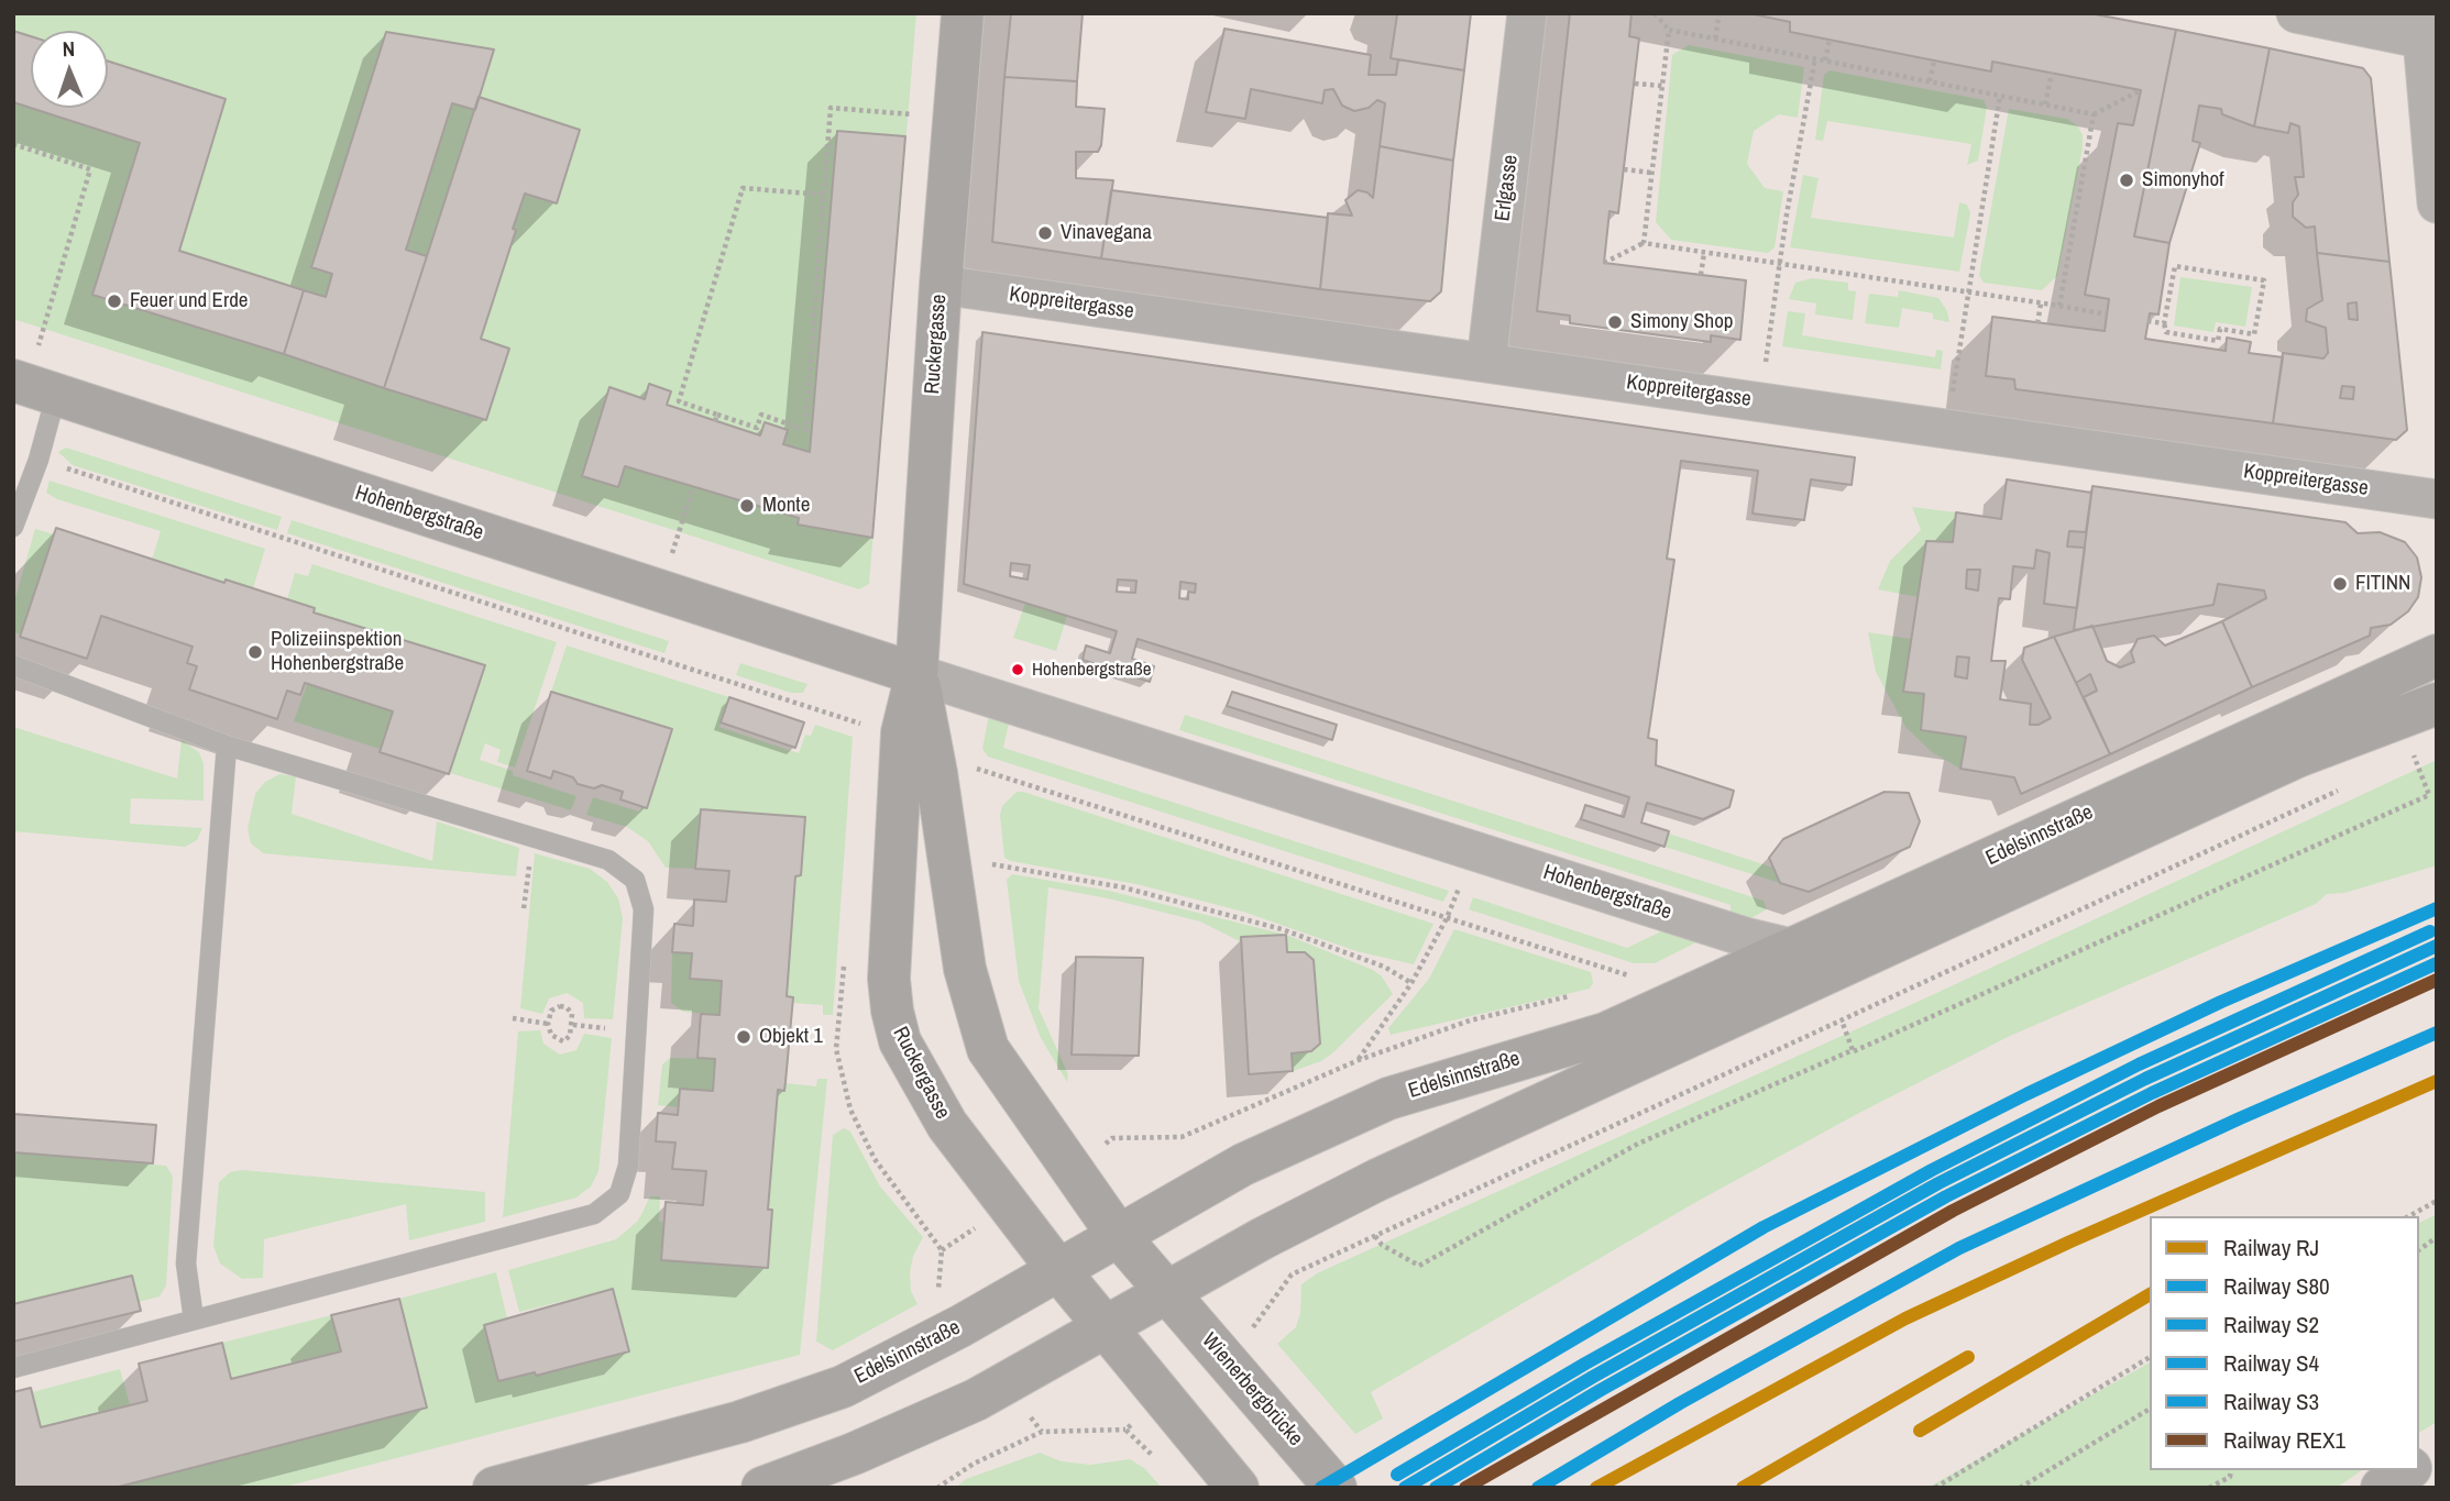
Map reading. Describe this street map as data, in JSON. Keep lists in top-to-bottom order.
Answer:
{
  "streets": {
    "main road": [
      "Ruckergasse",
      "Hohenbergstraße",
      "Edelsinnstraße",
      "Wienerbergbrücke"
    ],
    "street": ["Erlgasse", "Koppreitergasse"]
  },
  "crossings": [
    ["Erlgasse", "Koppreitergasse"],
    ["Koppreitergasse", "Ruckergasse"],
    ["Ruckergasse", "Hohenbergstraße"],
    ["Ruckergasse", "Edelsinnstraße"],
    ["Ruckergasse", "Wienerbergbrücke"],
    ["Hohenbergstraße", "Edelsinnstraße"],
    ["Edelsinnstraße", "Wienerbergbrücke"]
  ],
  "places": [
    "Simonyhof",
    "Vinavegana",
    "Feuer und Erde",
    "Simony Shop",
    "Monte",
    "FITINN",
    "Polizeiinspektion Hohenbergstraße",
    "Hohenbergstraße",
    "Objekt 1"
  ],
  "lines": [
    "rail line S80",
    "rail line S3",
    "rail line S2",
    "rail line S4",
    "rail line REX1",
    "rail line RJ"
  ],
  "legend": [
    "Railway RJ",
    "Railway S80",
    "Railway S2",
    "Railway S4",
    "Railway S3",
    "Railway REX1"
  ],
  "north": "top"
}
